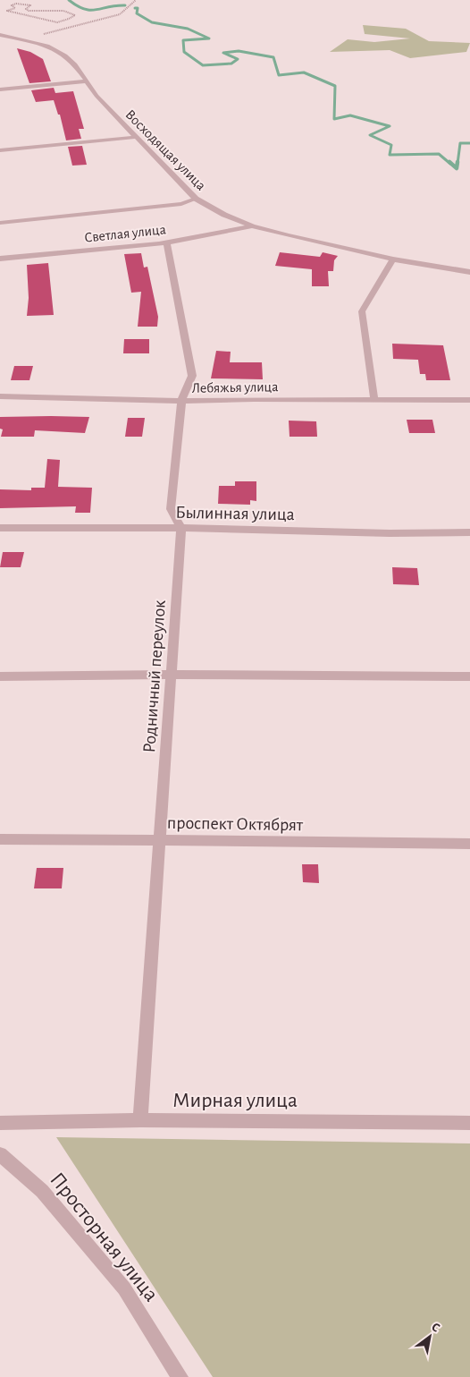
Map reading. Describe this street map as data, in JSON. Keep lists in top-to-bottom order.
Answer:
{
  "streets": {
    "street": [
      "Восходящая улица",
      "Светлая улица",
      "Лебяжья улица",
      "Былинная улица",
      "Родничный переулок",
      "проспект Октябрят",
      "Мирная улица",
      "Просторная улица"
    ]
  },
  "crossings": [
    ["Восходящая улица", "Светлая улица"],
    ["Былинная улица", "Родничный переулок"],
    ["Родничный переулок", "проспект Октябрят"],
    ["Родничный переулок", "Мирная улица"]
  ],
  "north": "top right"
}
